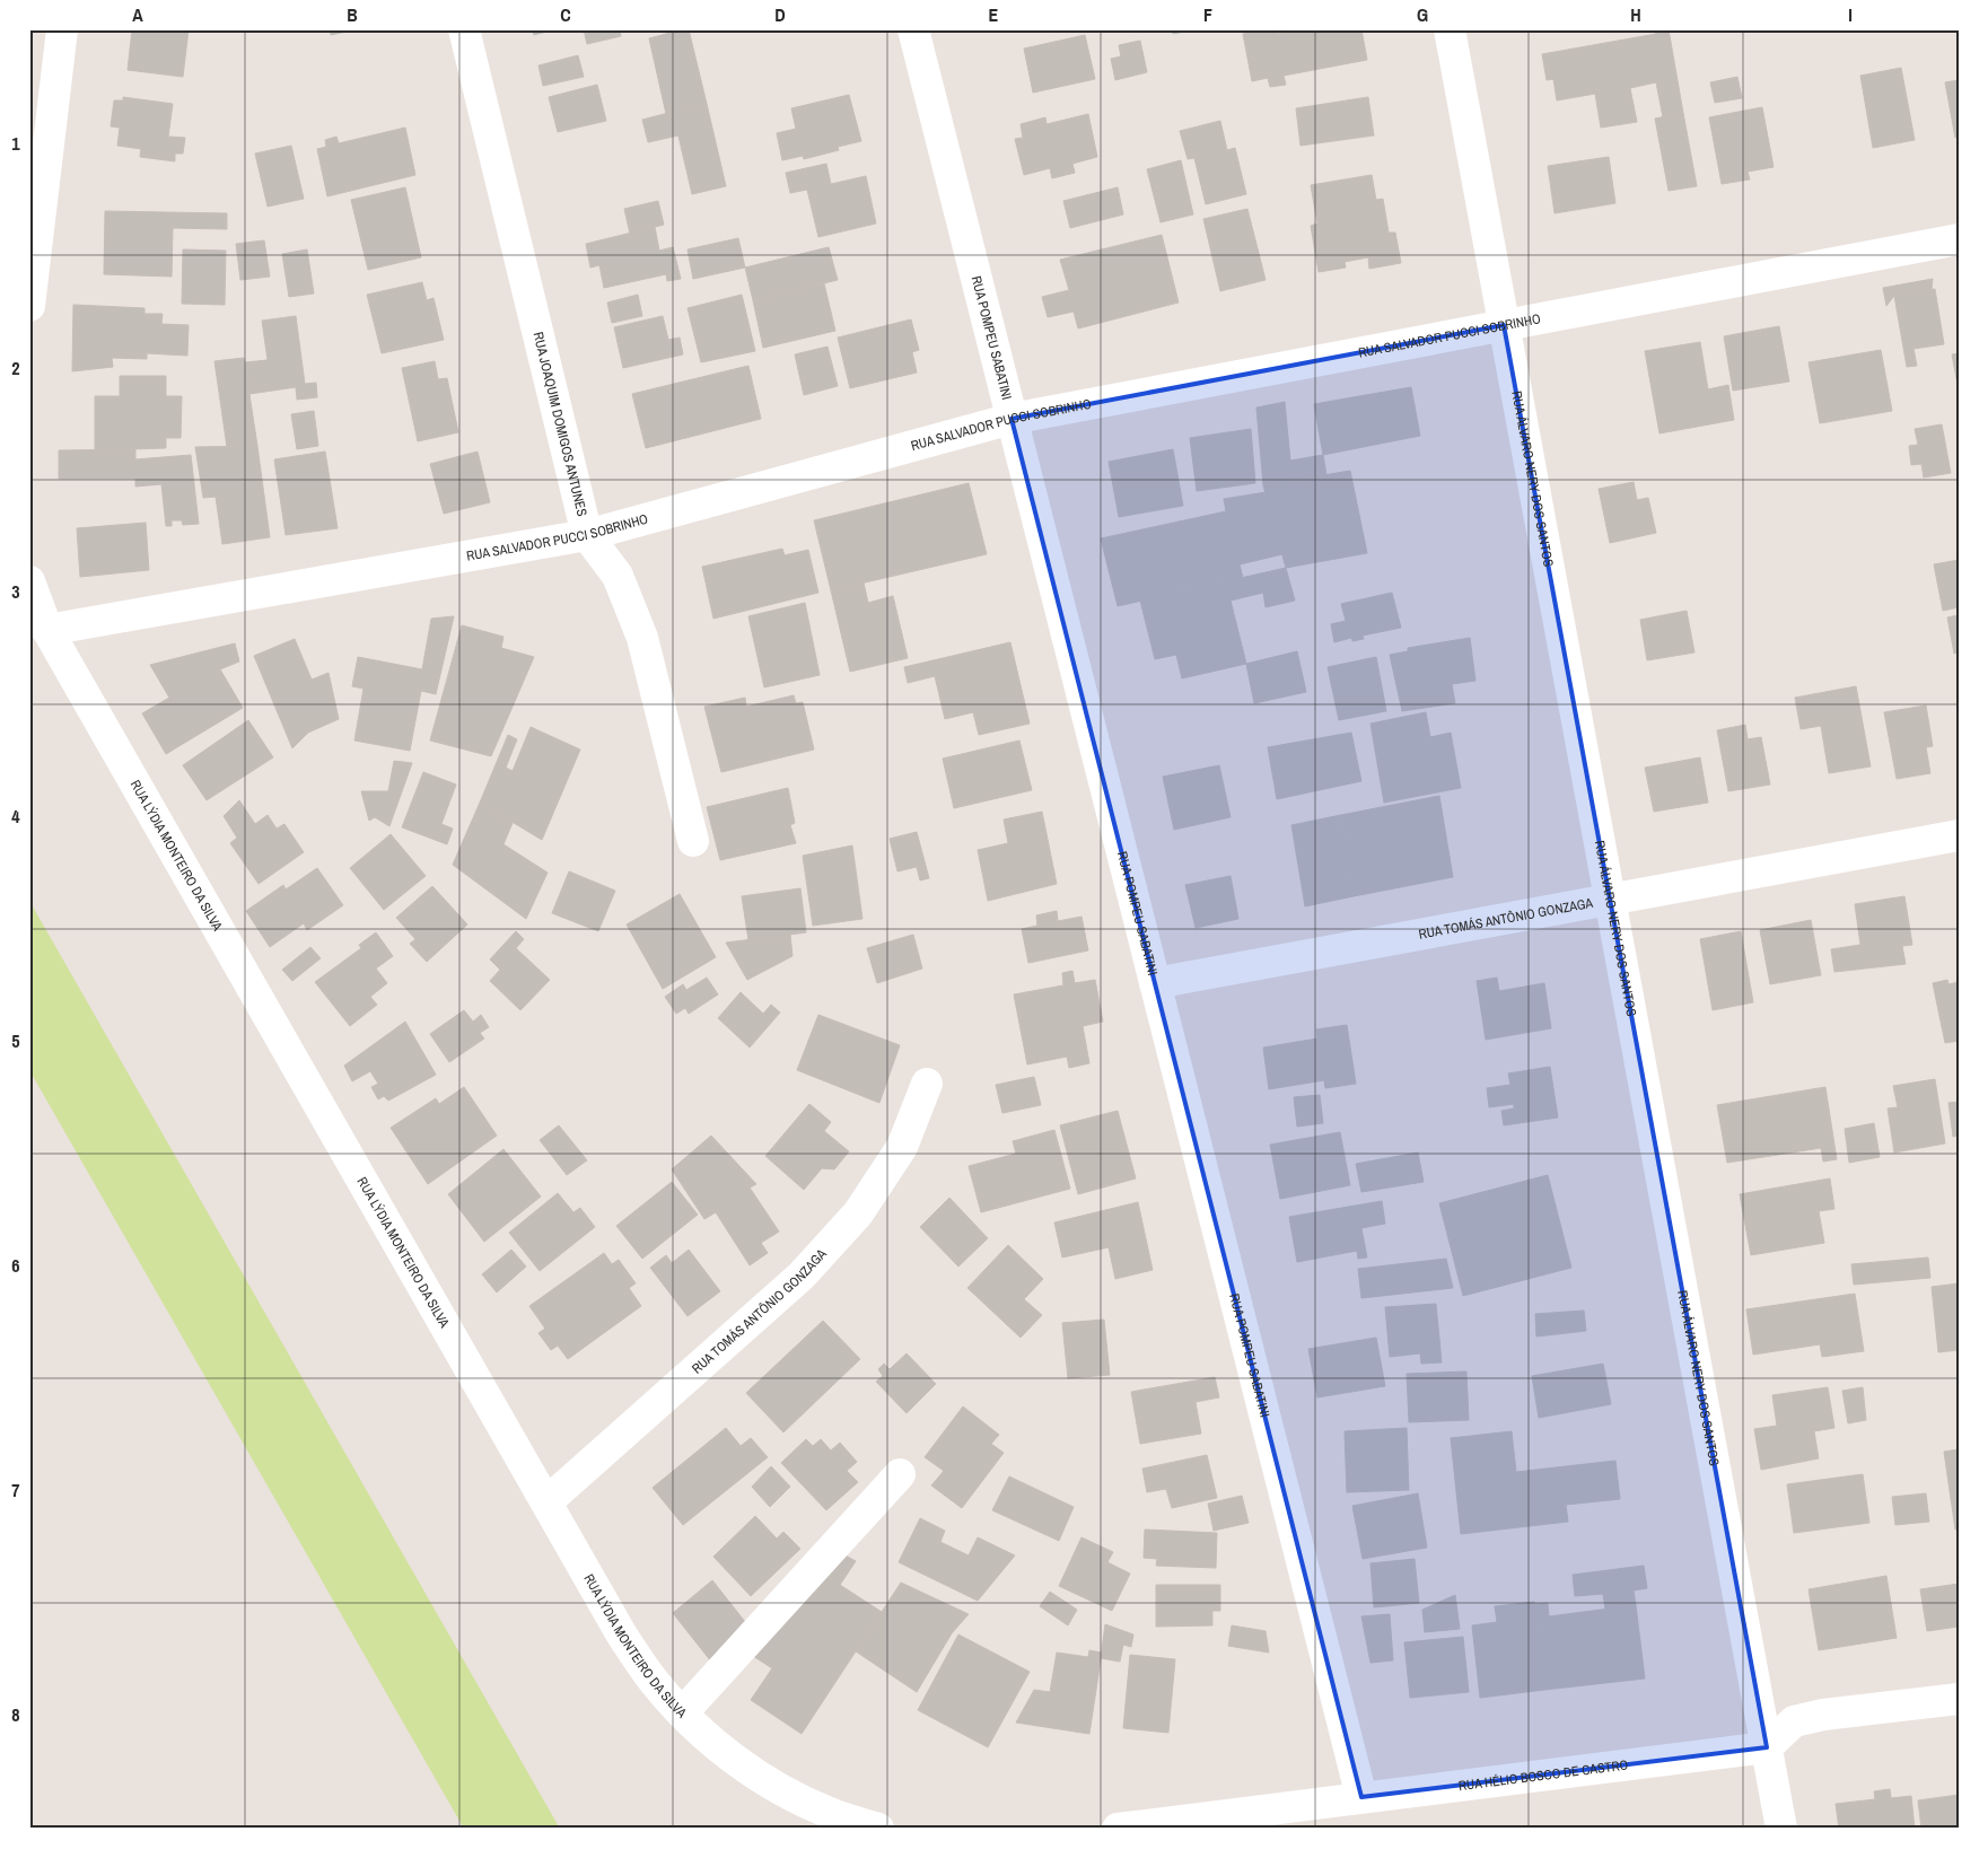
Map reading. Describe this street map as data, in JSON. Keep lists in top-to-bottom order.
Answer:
{
  "streets": {
    "street": [
      "RUA SALVADOR PUCCI SOBRINHO",
      "RUA POMPEU SABATINI",
      "RUA JOAQUIM DOMIGOS ANTUNES",
      "RUA ÁLVARO NERY DOS SANTOS",
      "RUA LÝDIA MONTEIRO DA SILVA",
      "RUA TOMÁS ANTÔNIO GONZAGA",
      "RUA HÉLIO BOSCO DE CASTRO"
    ]
  },
  "crossings": [
    ["RUA SALVADOR PUCCI SOBRINHO", "RUA POMPEU SABATINI"],
    ["RUA SALVADOR PUCCI SOBRINHO", "RUA JOAQUIM DOMIGOS ANTUNES"],
    ["RUA SALVADOR PUCCI SOBRINHO", "RUA ÁLVARO NERY DOS SANTOS"],
    ["RUA SALVADOR PUCCI SOBRINHO", "RUA LÝDIA MONTEIRO DA SILVA"],
    ["RUA POMPEU SABATINI", "RUA TOMÁS ANTÔNIO GONZAGA"],
    ["RUA POMPEU SABATINI", "RUA HÉLIO BOSCO DE CASTRO"],
    ["RUA ÁLVARO NERY DOS SANTOS", "RUA TOMÁS ANTÔNIO GONZAGA"],
    ["RUA ÁLVARO NERY DOS SANTOS", "RUA HÉLIO BOSCO DE CASTRO"],
    ["RUA LÝDIA MONTEIRO DA SILVA", "RUA TOMÁS ANTÔNIO GONZAGA"]
  ],
  "grid": {
    "columns": [
      "A",
      "B",
      "C",
      "D",
      "E",
      "F",
      "G",
      "H",
      "I"
    ],
    "rows": [
      "1",
      "2",
      "3",
      "4",
      "5",
      "6",
      "7",
      "8"
    ]
  }
}
